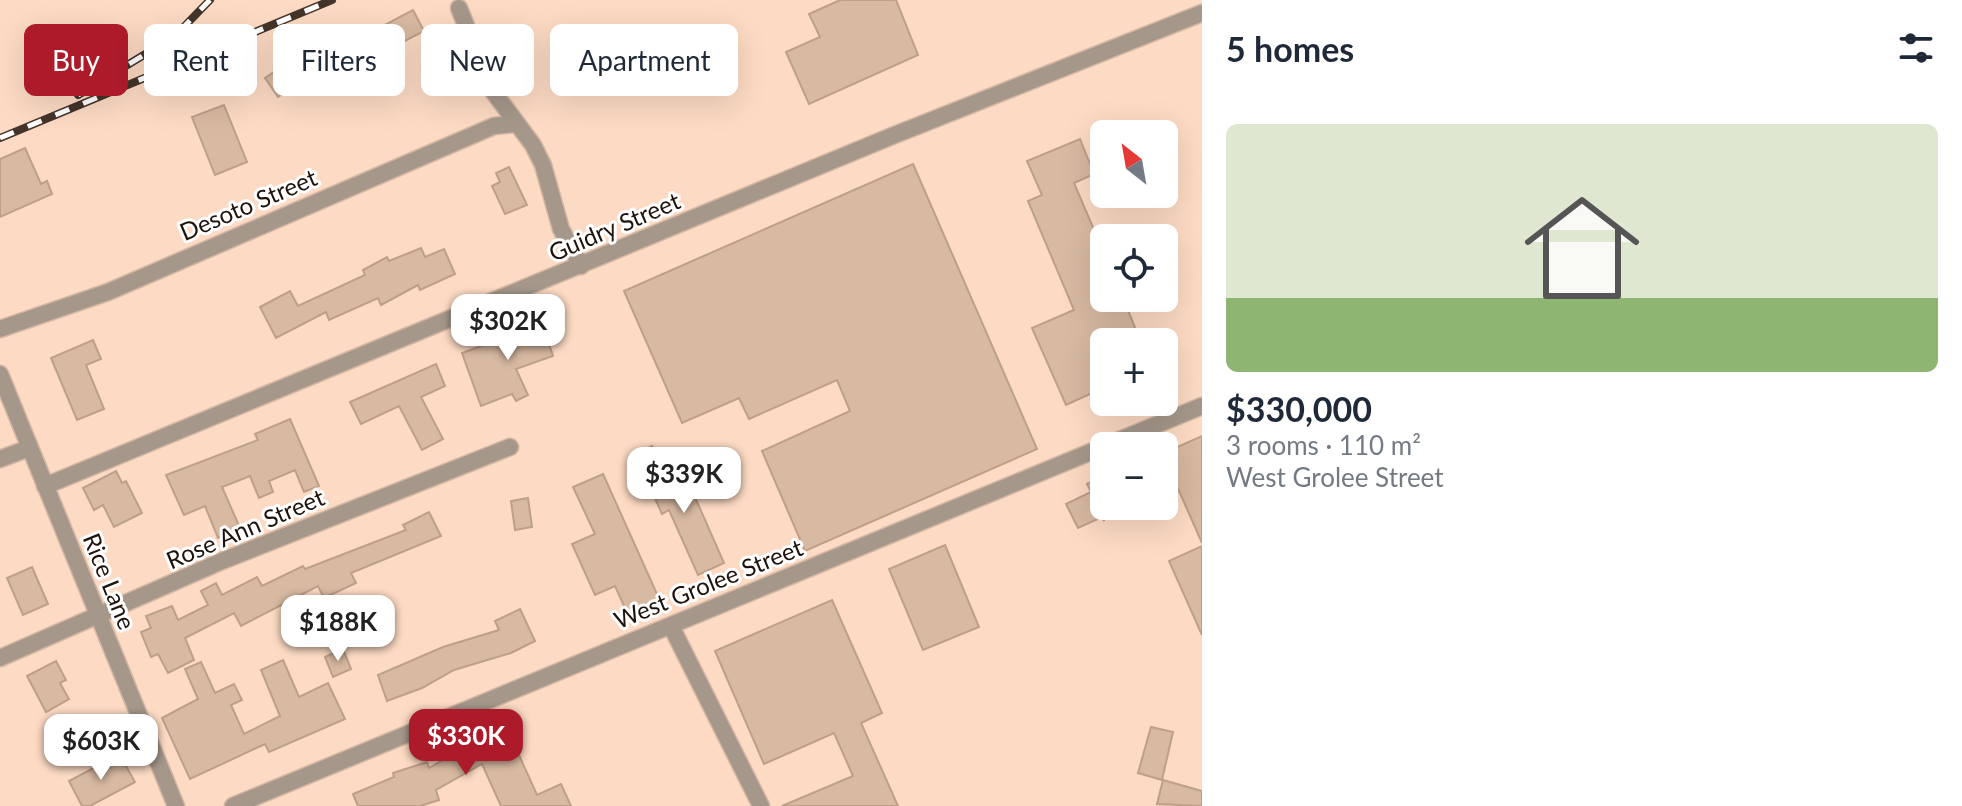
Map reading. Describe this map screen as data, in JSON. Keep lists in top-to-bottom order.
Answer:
{
  "streets": {
    "street": [
      "Desoto Street",
      "Guidry Street",
      "Rose Ann Street",
      "Rice Lane",
      "West Grolee Street"
    ]
  },
  "crossings": [
    ["Guidry Street", "Rice Lane"],
    ["Rose Ann Street", "Rice Lane"]
  ],
  "north": "top left",
  "page": {
    "heading": "5 homes",
    "chip": [
      "Buy",
      "Rent",
      "Filters",
      "New",
      "Apartment"
    ],
    "list": [
      {
        "name": "$330,000",
        "note": "3 rooms · 110 m² · West Grolee Street"
      }
    ],
    "map_buttons": ["+", "−"],
    "price": [
      "$302K",
      "$339K",
      "$188K",
      "$330K",
      "$603K"
    ]
  }
}
